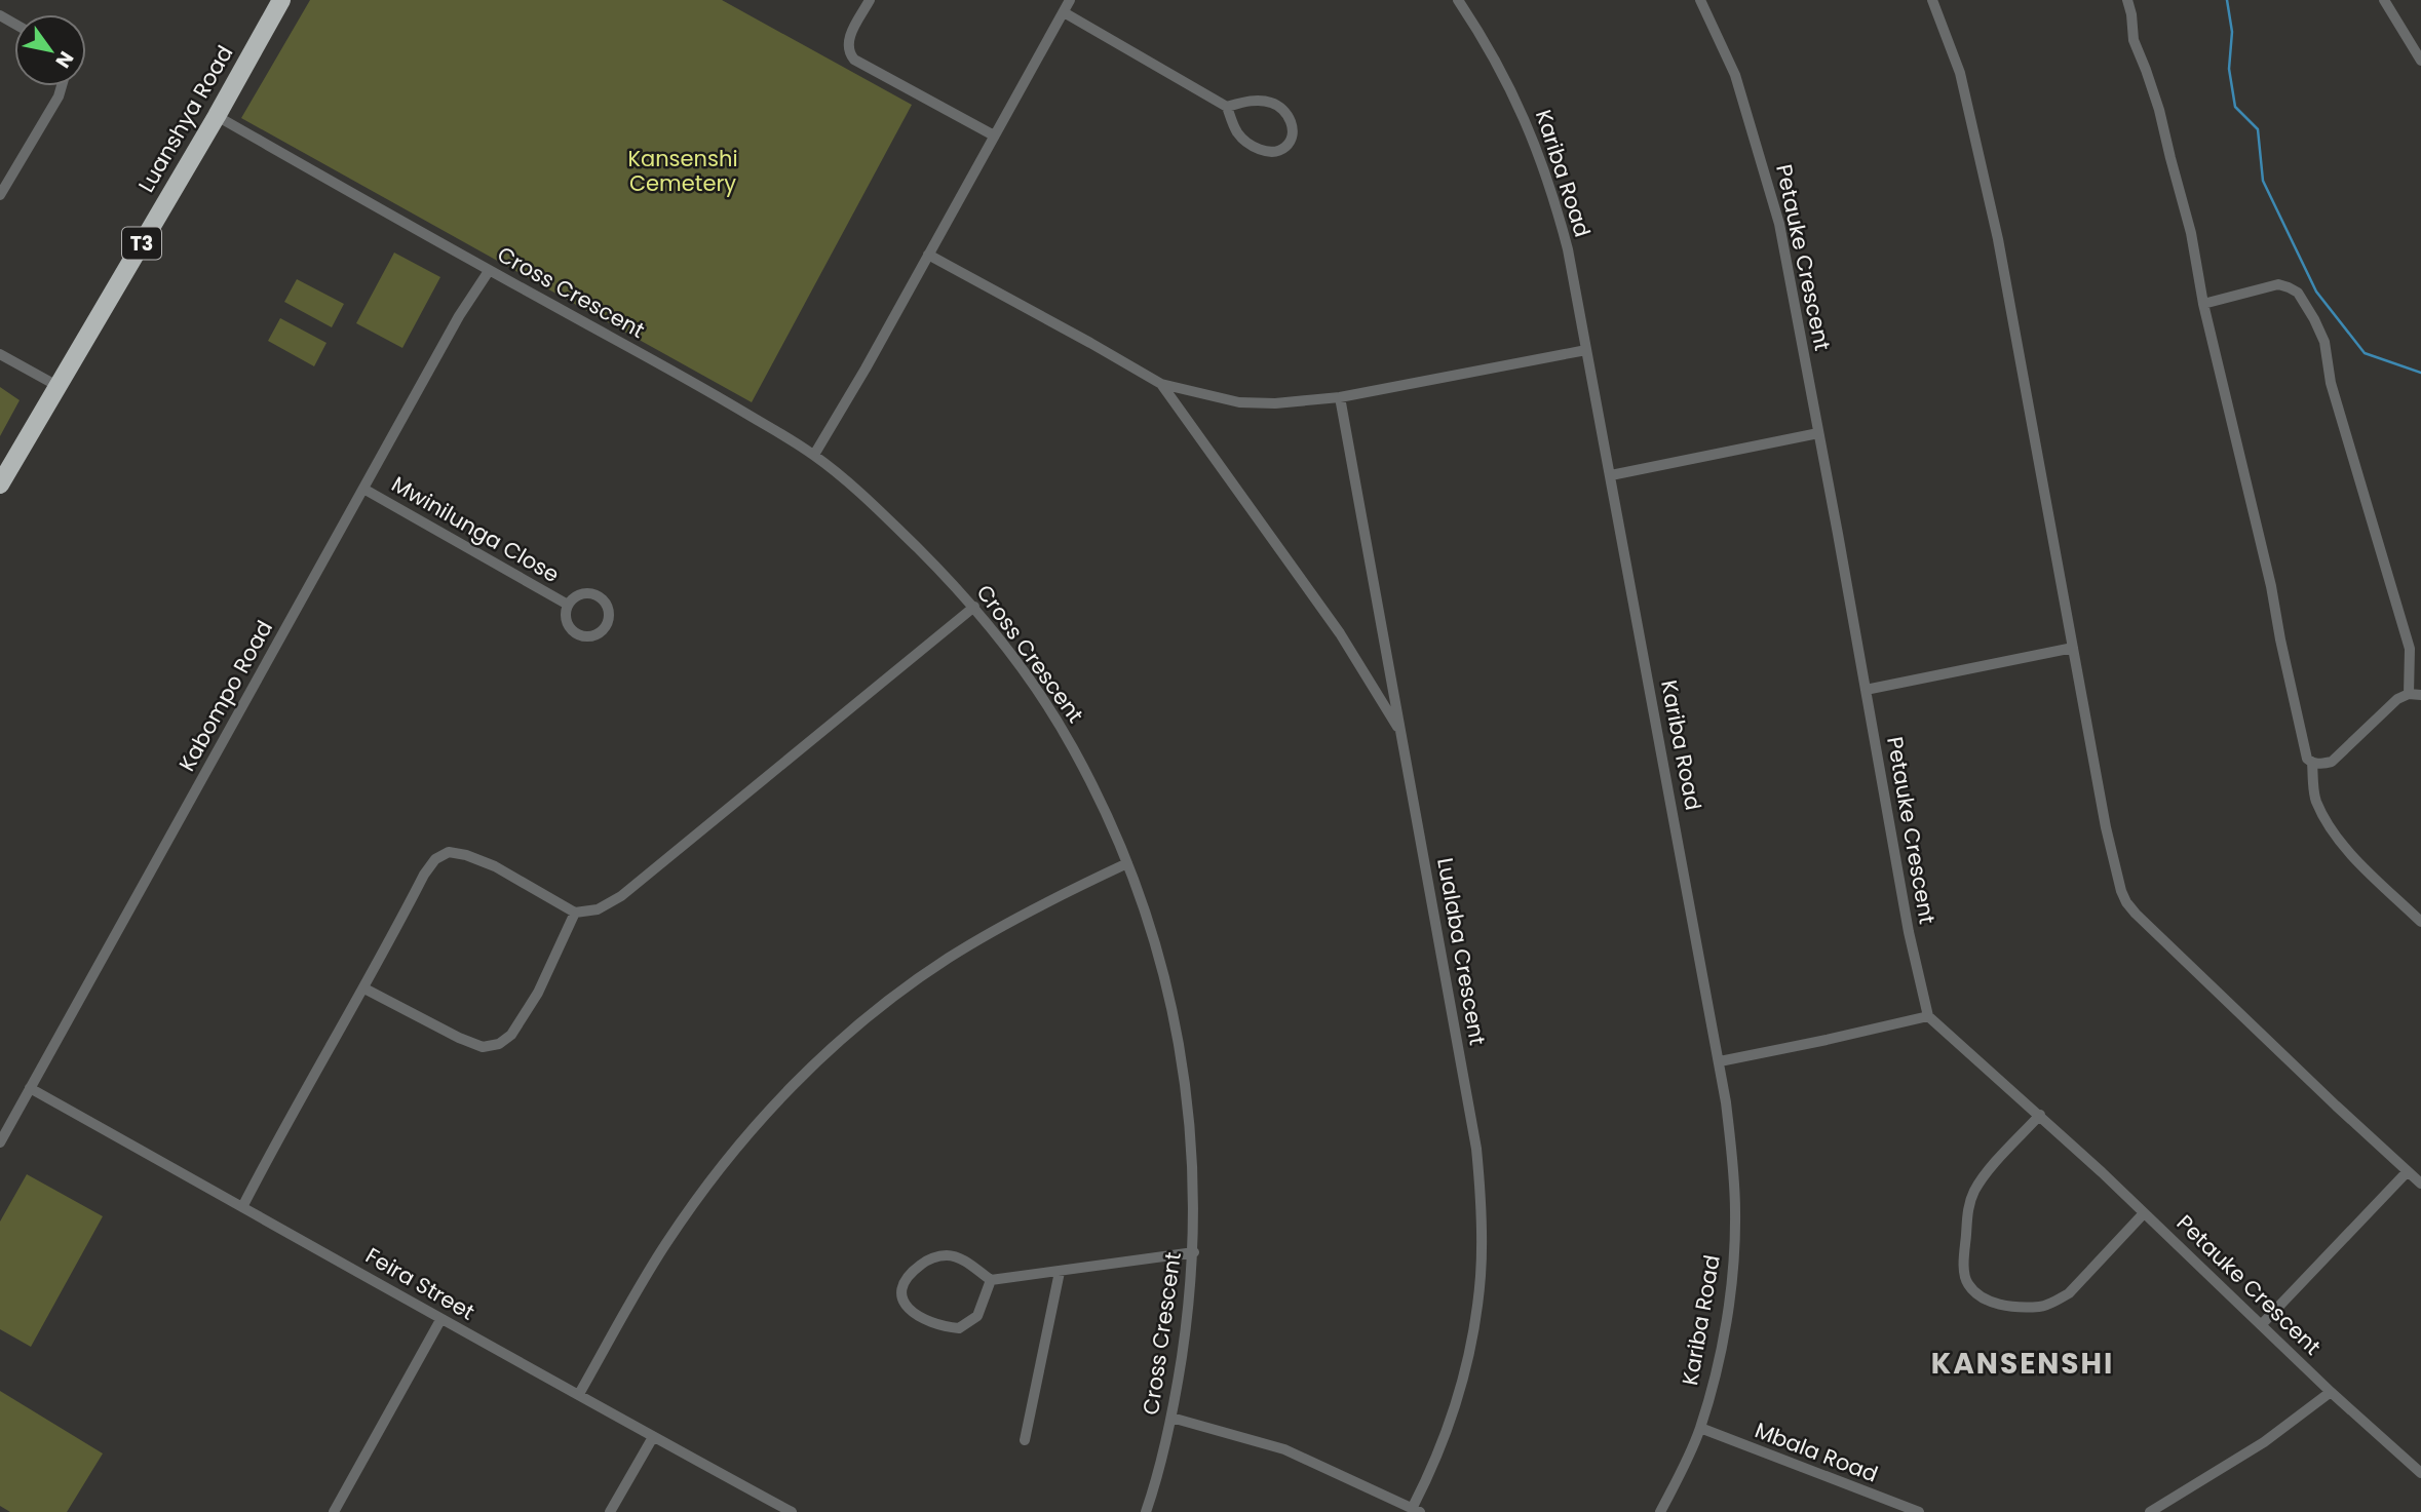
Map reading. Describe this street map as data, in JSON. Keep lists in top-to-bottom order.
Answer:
{
  "streets": {
    "highway": ["Luanshya Road", "T3"],
    "street": [
      "Kariba Road",
      "Petauke Crescent",
      "Cross Crescent",
      "Mwinilunga Close",
      "Kabompo Road",
      "Lualaba Crescent",
      "Feira Street",
      "Mbala Road"
    ]
  },
  "crossings": [
    ["Luanshya Road", "Cross Crescent"],
    ["Kariba Road", "Mbala Road"],
    ["Cross Crescent", "Kabompo Road"],
    ["Mwinilunga Close", "Kabompo Road"],
    ["Kabompo Road", "Feira Street"]
  ],
  "districts": ["KANSENSHI"],
  "parks": ["Kansenshi Cemetery"],
  "north": "bottom right"
}
